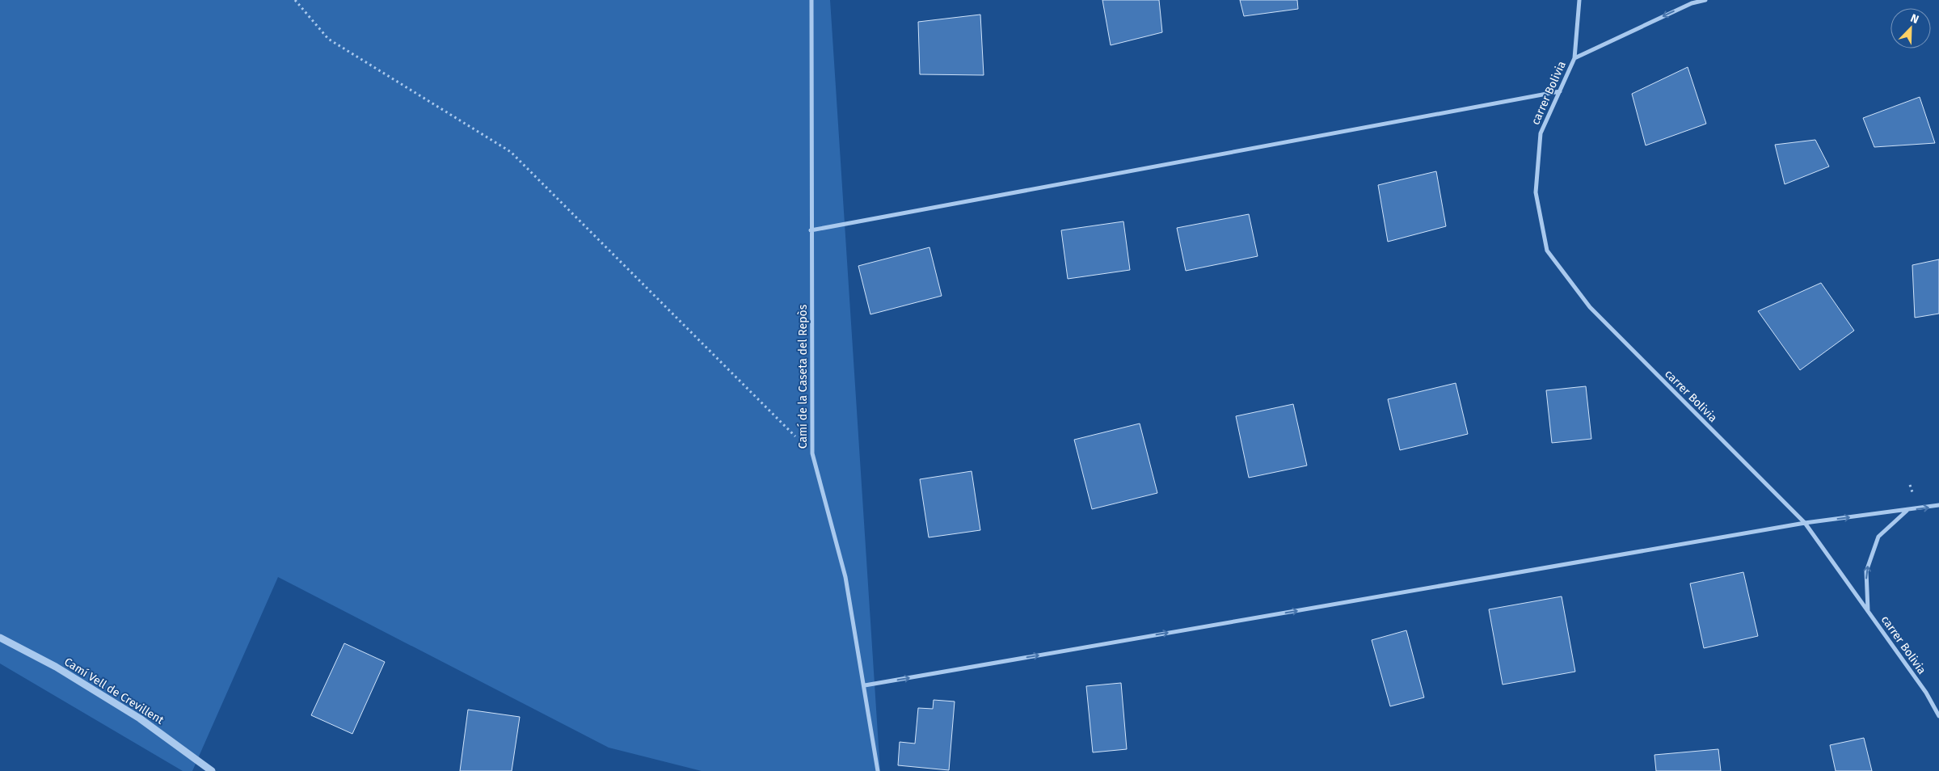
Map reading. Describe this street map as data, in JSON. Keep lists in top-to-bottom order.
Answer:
{
  "streets": {
    "street": ["carrer Bolivia", "Camí de la Caseta del Repòs", "Camí Vell de Crevillent"]
  },
  "north": "top right"
}
